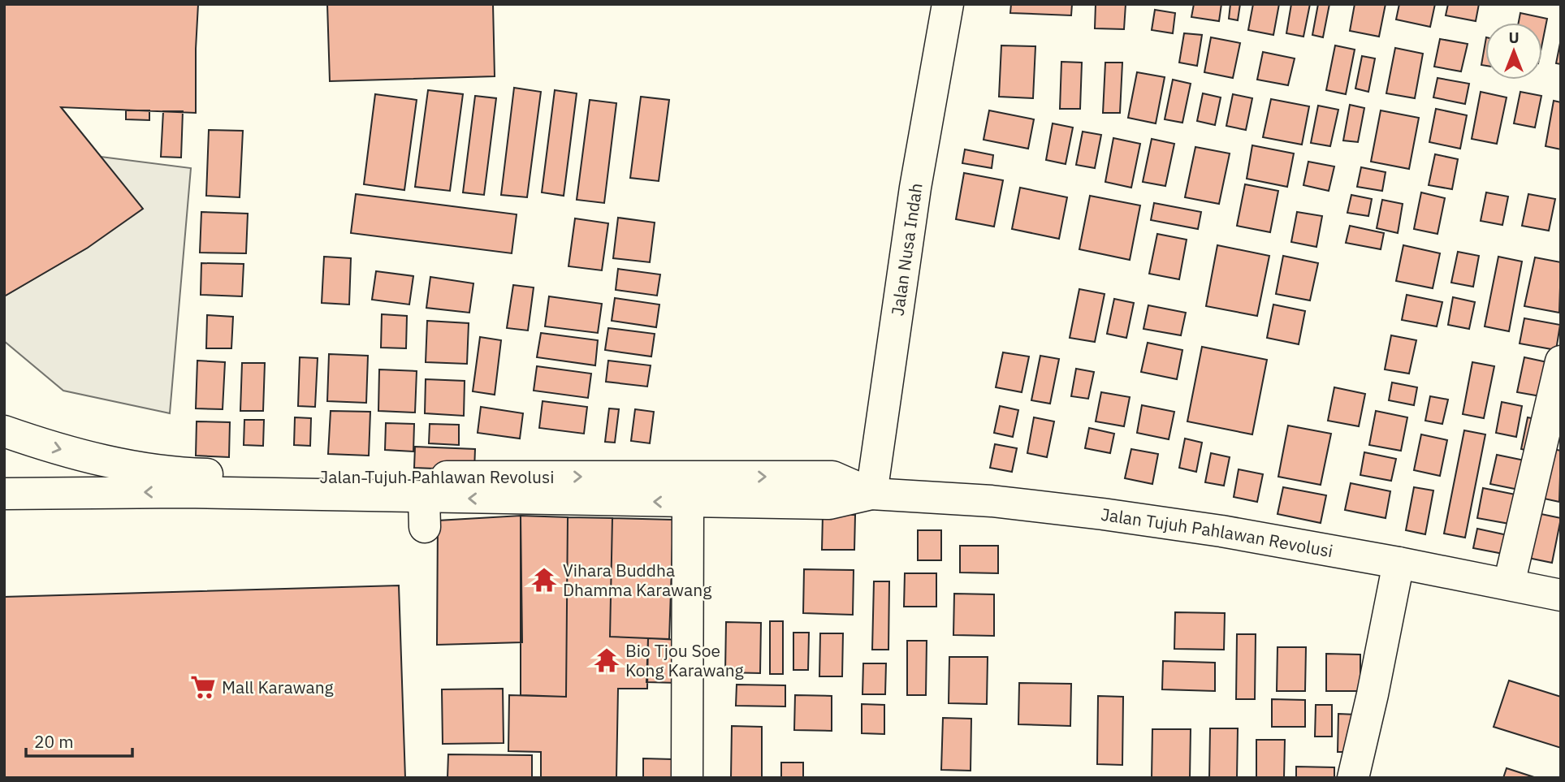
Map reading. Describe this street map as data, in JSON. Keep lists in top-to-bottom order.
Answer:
{
  "streets": {
    "main road": ["Jalan Nusa Indah", "Jalan Tujuh Pahlawan Revolusi"]
  },
  "crossings": [
    ["Jalan Nusa Indah", "Jalan Tujuh Pahlawan Revolusi"]
  ],
  "places": {
    "temple": ["Vihara Buddha Dhamma Karawang", "Bio Tjou Soe Kong Karawang"],
    "supermarket": ["Mall Karawang"]
  },
  "scale_bar": "20 m",
  "north": "top"
}
